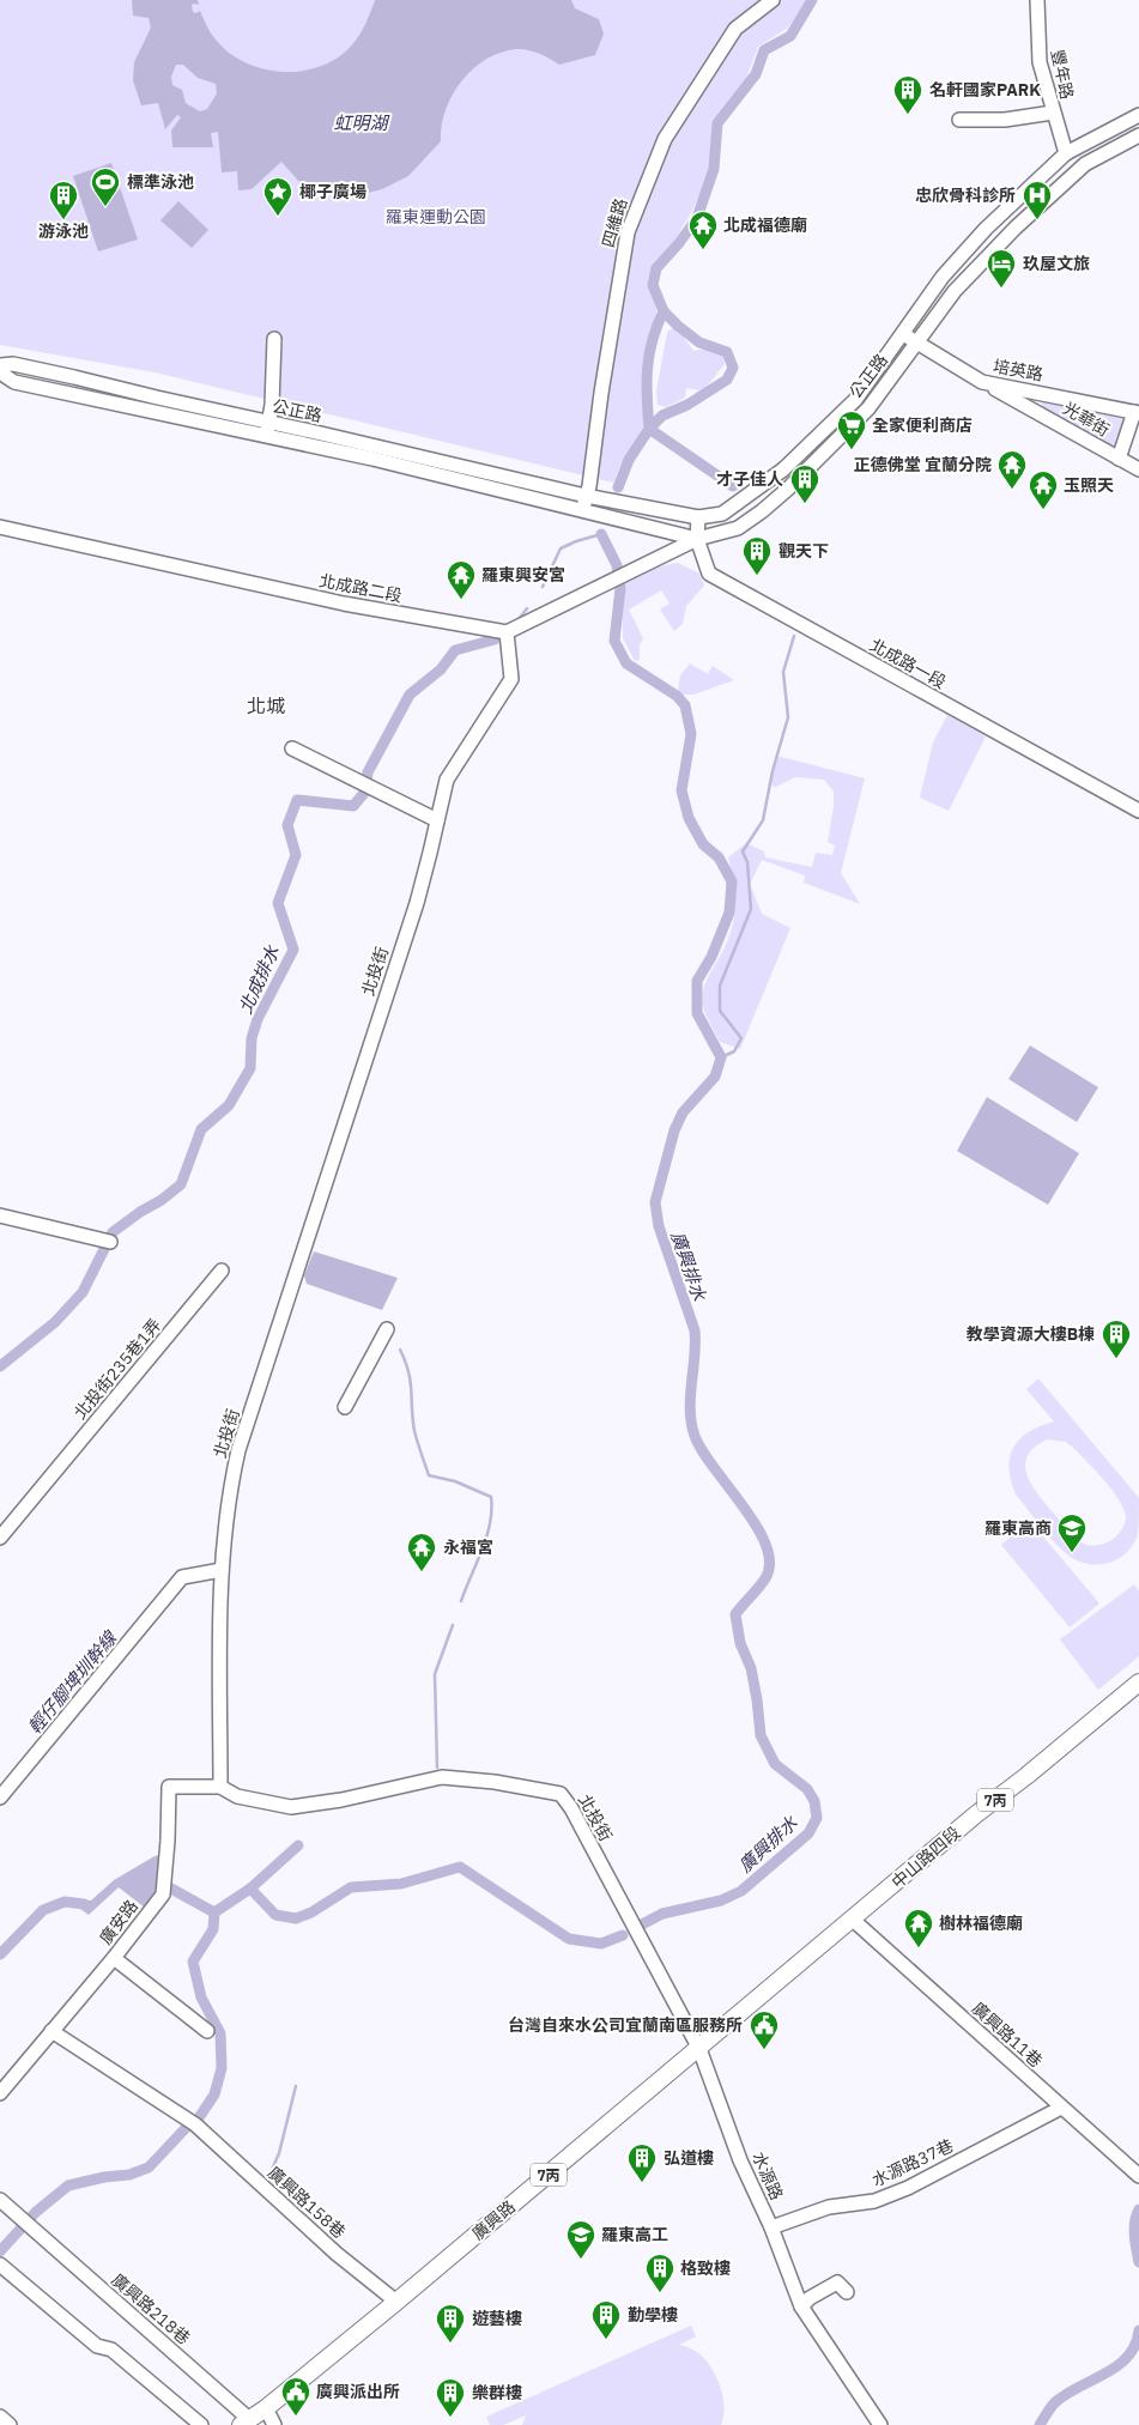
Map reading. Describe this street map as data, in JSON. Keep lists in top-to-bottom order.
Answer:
{
  "streets": {
    "main road": ["7丙", "中山路四段", "廣興路"],
    "street": [
      "豐年路",
      "四維路",
      "培英路",
      "公正路",
      "光華街",
      "北成路二段",
      "北成路一段",
      "北投街",
      "北投街235巷1弄",
      "廣安路",
      "廣興路11巷",
      "水源路37巷",
      "水源路",
      "廣興路158巷",
      "廣興路218巷"
    ]
  },
  "crossings": [
    ["豐年路", "公正路"],
    ["四維路", "公正路"],
    ["培英路", "公正路"],
    ["培英路", "光華街"],
    ["公正路", "北成路一段"],
    ["北成路二段", "北投街"],
    ["北投街", "廣安路"],
    ["北投街", "水源路"],
    ["中山路四段", "廣興路11巷"],
    ["中山路四段", "廣興路"],
    ["廣安路", "廣興路158巷"],
    ["廣興路11巷", "水源路37巷"],
    ["廣興路11巷", "廣興路"],
    ["水源路37巷", "水源路"],
    ["水源路", "廣興路"],
    ["廣興路158巷", "廣興路"],
    ["廣興路", "廣興路218巷"]
  ],
  "districts": ["北城"],
  "water": [
    "虹明湖",
    "北成排水",
    "廣興排水",
    "輕仔腳埤圳幹線"
  ],
  "parks": ["羅東運動公園"],
  "places": {
    "building": [
      "名軒國家PARK",
      "游泳池",
      "才子佳人",
      "觀天下",
      "教學資源大樓B棟",
      "弘道樓",
      "格致樓",
      "勤學樓",
      "遊藝樓",
      "樂群樓"
    ],
    "sports": ["標準泳池"],
    "place": ["椰子廣場"],
    "hospital": ["忠欣骨科診所"],
    "temple": [
      "北成福德廟",
      "正德佛堂 宜蘭分院",
      "玉照天",
      "羅東興安宮",
      "永福宮",
      "樹林福德廟"
    ],
    "hotel": ["玖屋文旅"],
    "supermarket": ["全家便利商店"],
    "school or university": ["羅東高商", "羅東高工"],
    "public building": ["台灣自來水公司宜蘭南區服務所", "廣興派出所"]
  }
}
